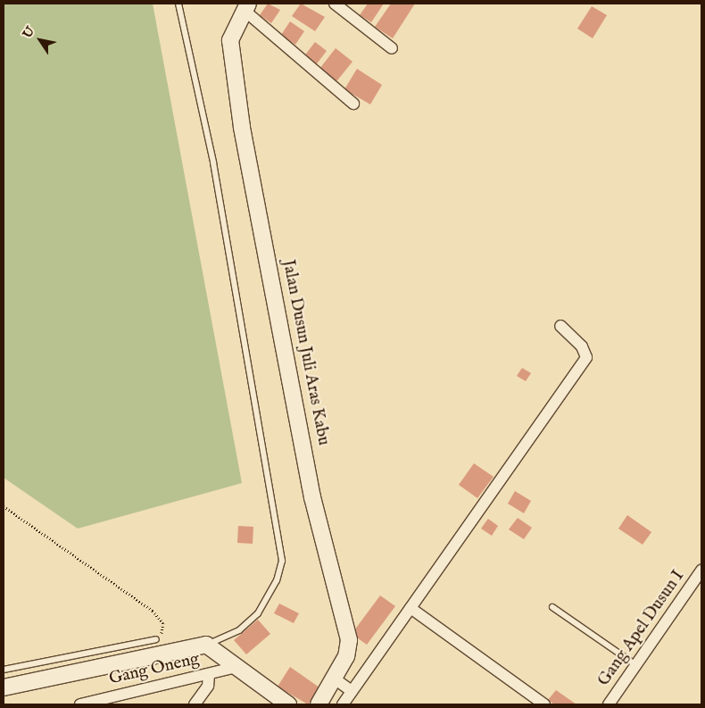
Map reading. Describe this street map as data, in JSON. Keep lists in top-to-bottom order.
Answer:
{
  "streets": {
    "street": ["Jalan Dusun Juli Aras Kabu", "Gang Apel Dusun I", "Gang Oneng"]
  },
  "north": "top left"
}
